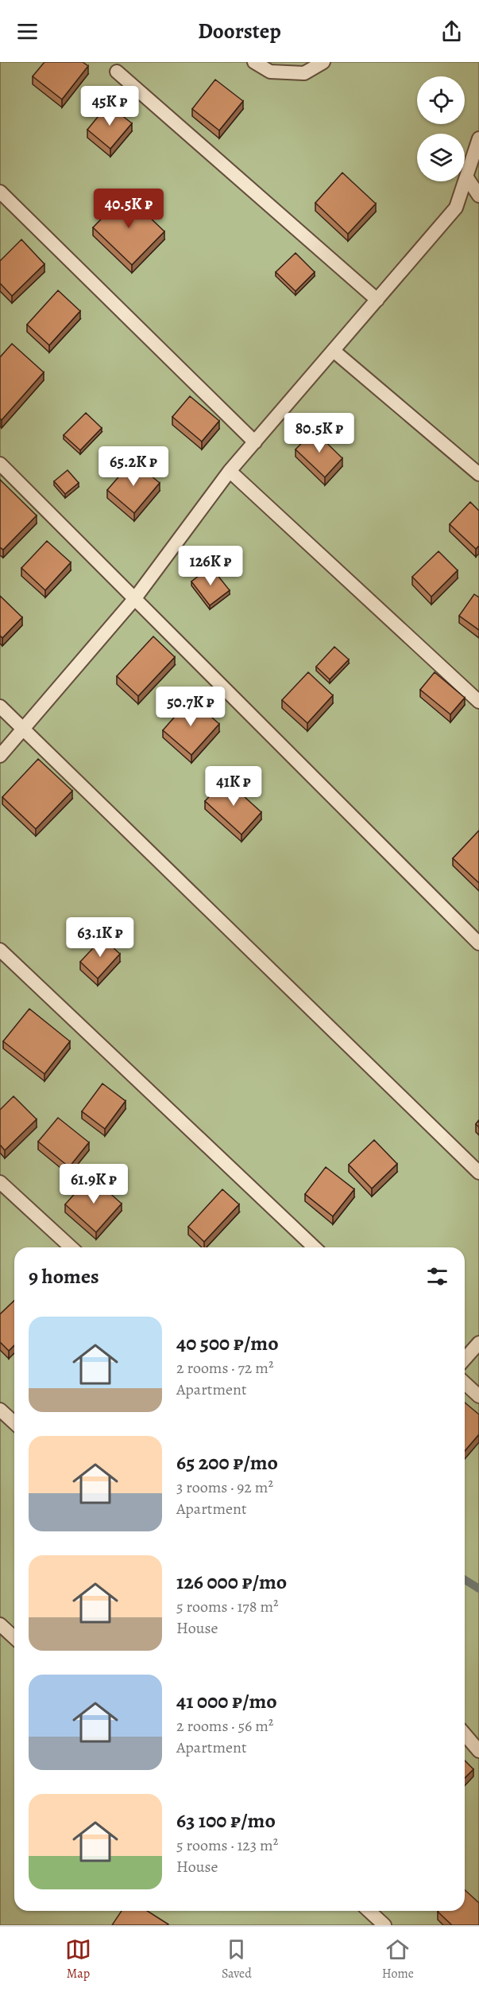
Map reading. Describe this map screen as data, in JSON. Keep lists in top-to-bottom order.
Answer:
{
  "page": {
    "header": "Doorstep",
    "price": [
      "45K ₽",
      "40.5K ₽",
      "80.5K ₽",
      "65.2K ₽",
      "126K ₽",
      "50.7K ₽",
      "41K ₽",
      "63.1K ₽",
      "61.9K ₽"
    ],
    "heading": "9 homes",
    "list": [
      {
        "name": "40 500 ₽/mo",
        "note": "2 rooms · 72 m² · Apartment"
      },
      {
        "name": "65 200 ₽/mo",
        "note": "3 rooms · 92 m² · Apartment"
      },
      {
        "name": "126 000 ₽/mo",
        "note": "5 rooms · 178 m² · House"
      },
      {
        "name": "41 000 ₽/mo",
        "note": "2 rooms · 56 m² · Apartment"
      },
      {
        "name": "63 100 ₽/mo",
        "note": "5 rooms · 123 m² · House"
      }
    ],
    "tabs": ["Map", "Saved", "Home"]
  }
}
